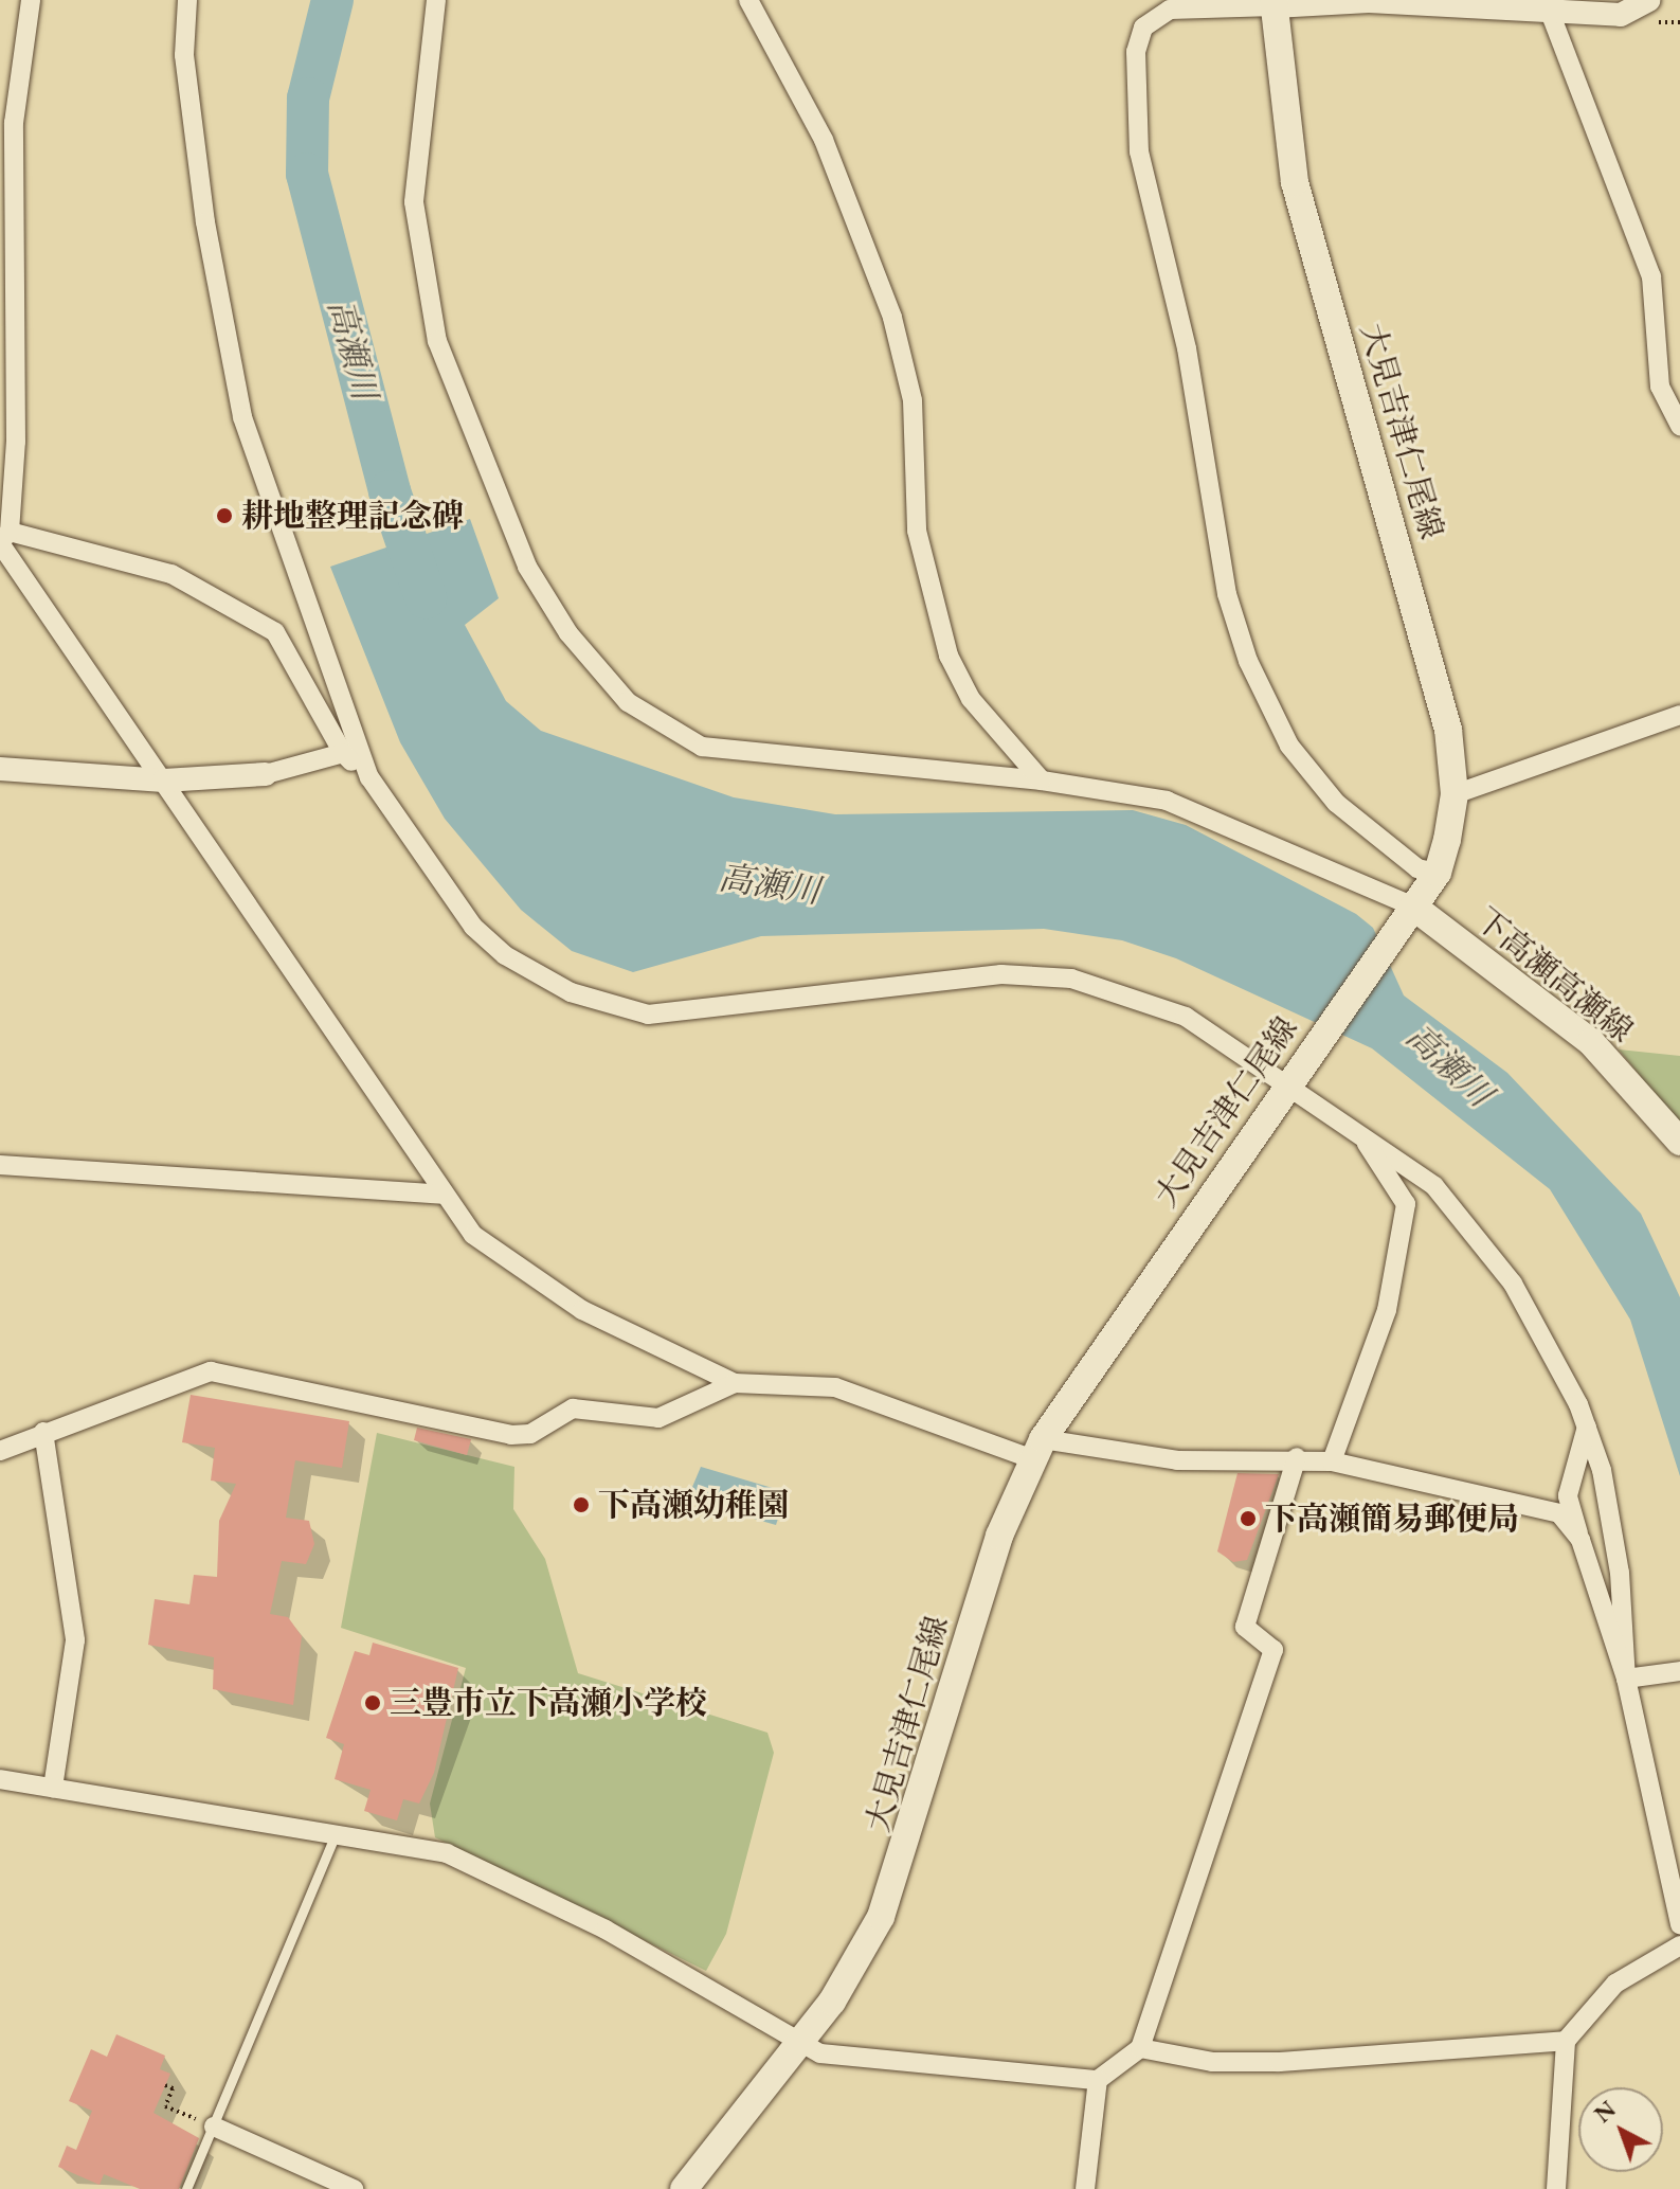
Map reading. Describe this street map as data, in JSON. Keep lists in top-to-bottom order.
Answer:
{
  "streets": {
    "main road": ["大見吉津仁尾線", "下高瀬高瀬線"]
  },
  "crossings": [
    ["大見吉津仁尾線", "下高瀬高瀬線"]
  ],
  "water": ["高瀬川"],
  "places": [
    "耕地整理記念碑",
    "下高瀬幼稚園",
    "下高瀬簡易郵便局",
    "三豊市立下高瀬小学校"
  ],
  "north": "top left"
}
